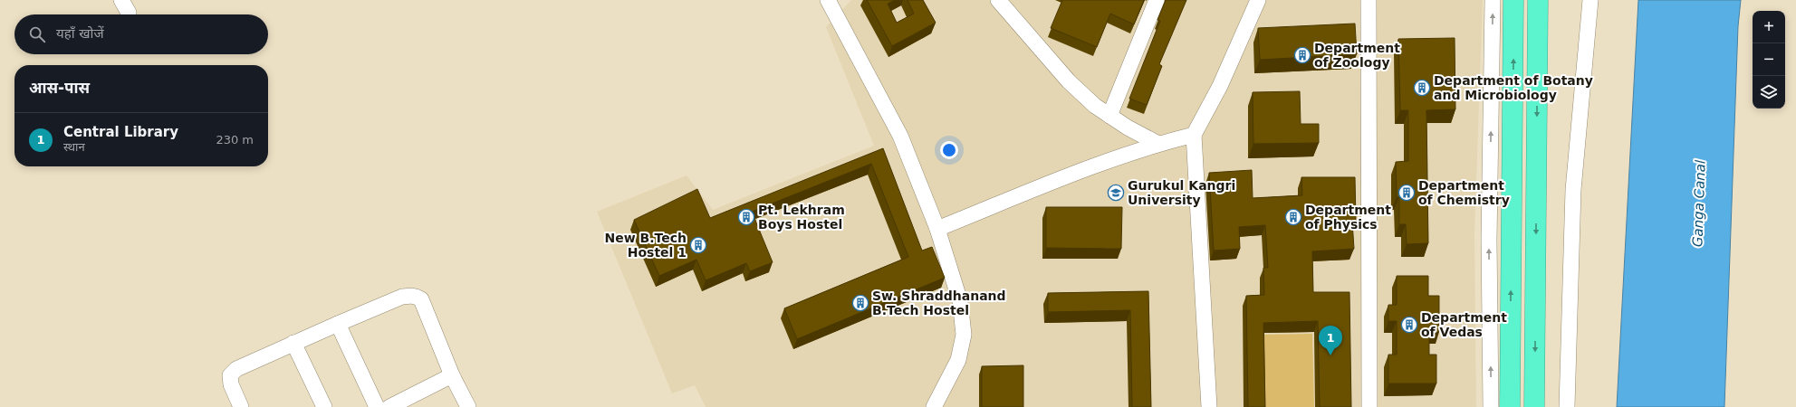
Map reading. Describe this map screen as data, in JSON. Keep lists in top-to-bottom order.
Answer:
{
  "water": ["Ganga Canal"],
  "places": {
    "building": [
      "Department of Zoology",
      "Department of Botany and Microbiology",
      "Department of Chemistry",
      "Pt. Lekhram Boys Hostel",
      "Department of Physics",
      "New B.Tech Hostel 1",
      "Sw. Shraddhanand B.Tech Hostel",
      "Department of Vedas"
    ],
    "school or university": ["Gurukul Kangri University"]
  },
  "page": {
    "map_buttons": ["+", "−"],
    "search": "यहाँ खोजें",
    "heading": "आस-पास",
    "list": [
      {
        "mark": "1",
        "name": "Central Library",
        "note": "स्थान",
        "value": "230 m"
      }
    ],
    "pins": "1"
  }
}
